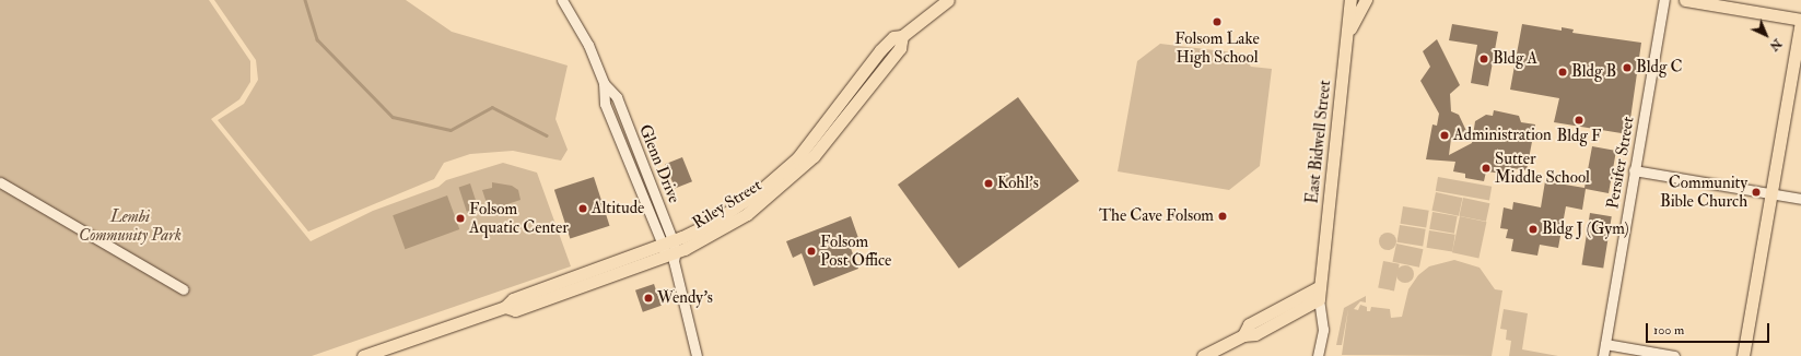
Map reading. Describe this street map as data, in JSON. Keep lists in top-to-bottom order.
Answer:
{
  "streets": {
    "main road": ["East Bidwell Street", "Riley Street"],
    "street": ["Persifer Street", "Glenn Drive"]
  },
  "crossings": [
    ["Glenn Drive", "Riley Street"]
  ],
  "parks": ["Lembi Community Park"],
  "places": [
    "Folsom Lake High School",
    "Bldg A",
    "Bldg C",
    "Bldg B",
    "Bldg F",
    "Administration",
    "Sutter Middle School",
    "Kohl's",
    "Community Bible Church",
    "Altitude",
    "The Cave Folsom",
    "Folsom Aquatic Center",
    "Bldg J (Gym)",
    "Folsom Post Office",
    "Wendy's"
  ],
  "scale_bar": "100 m",
  "north": "bottom right"
}
